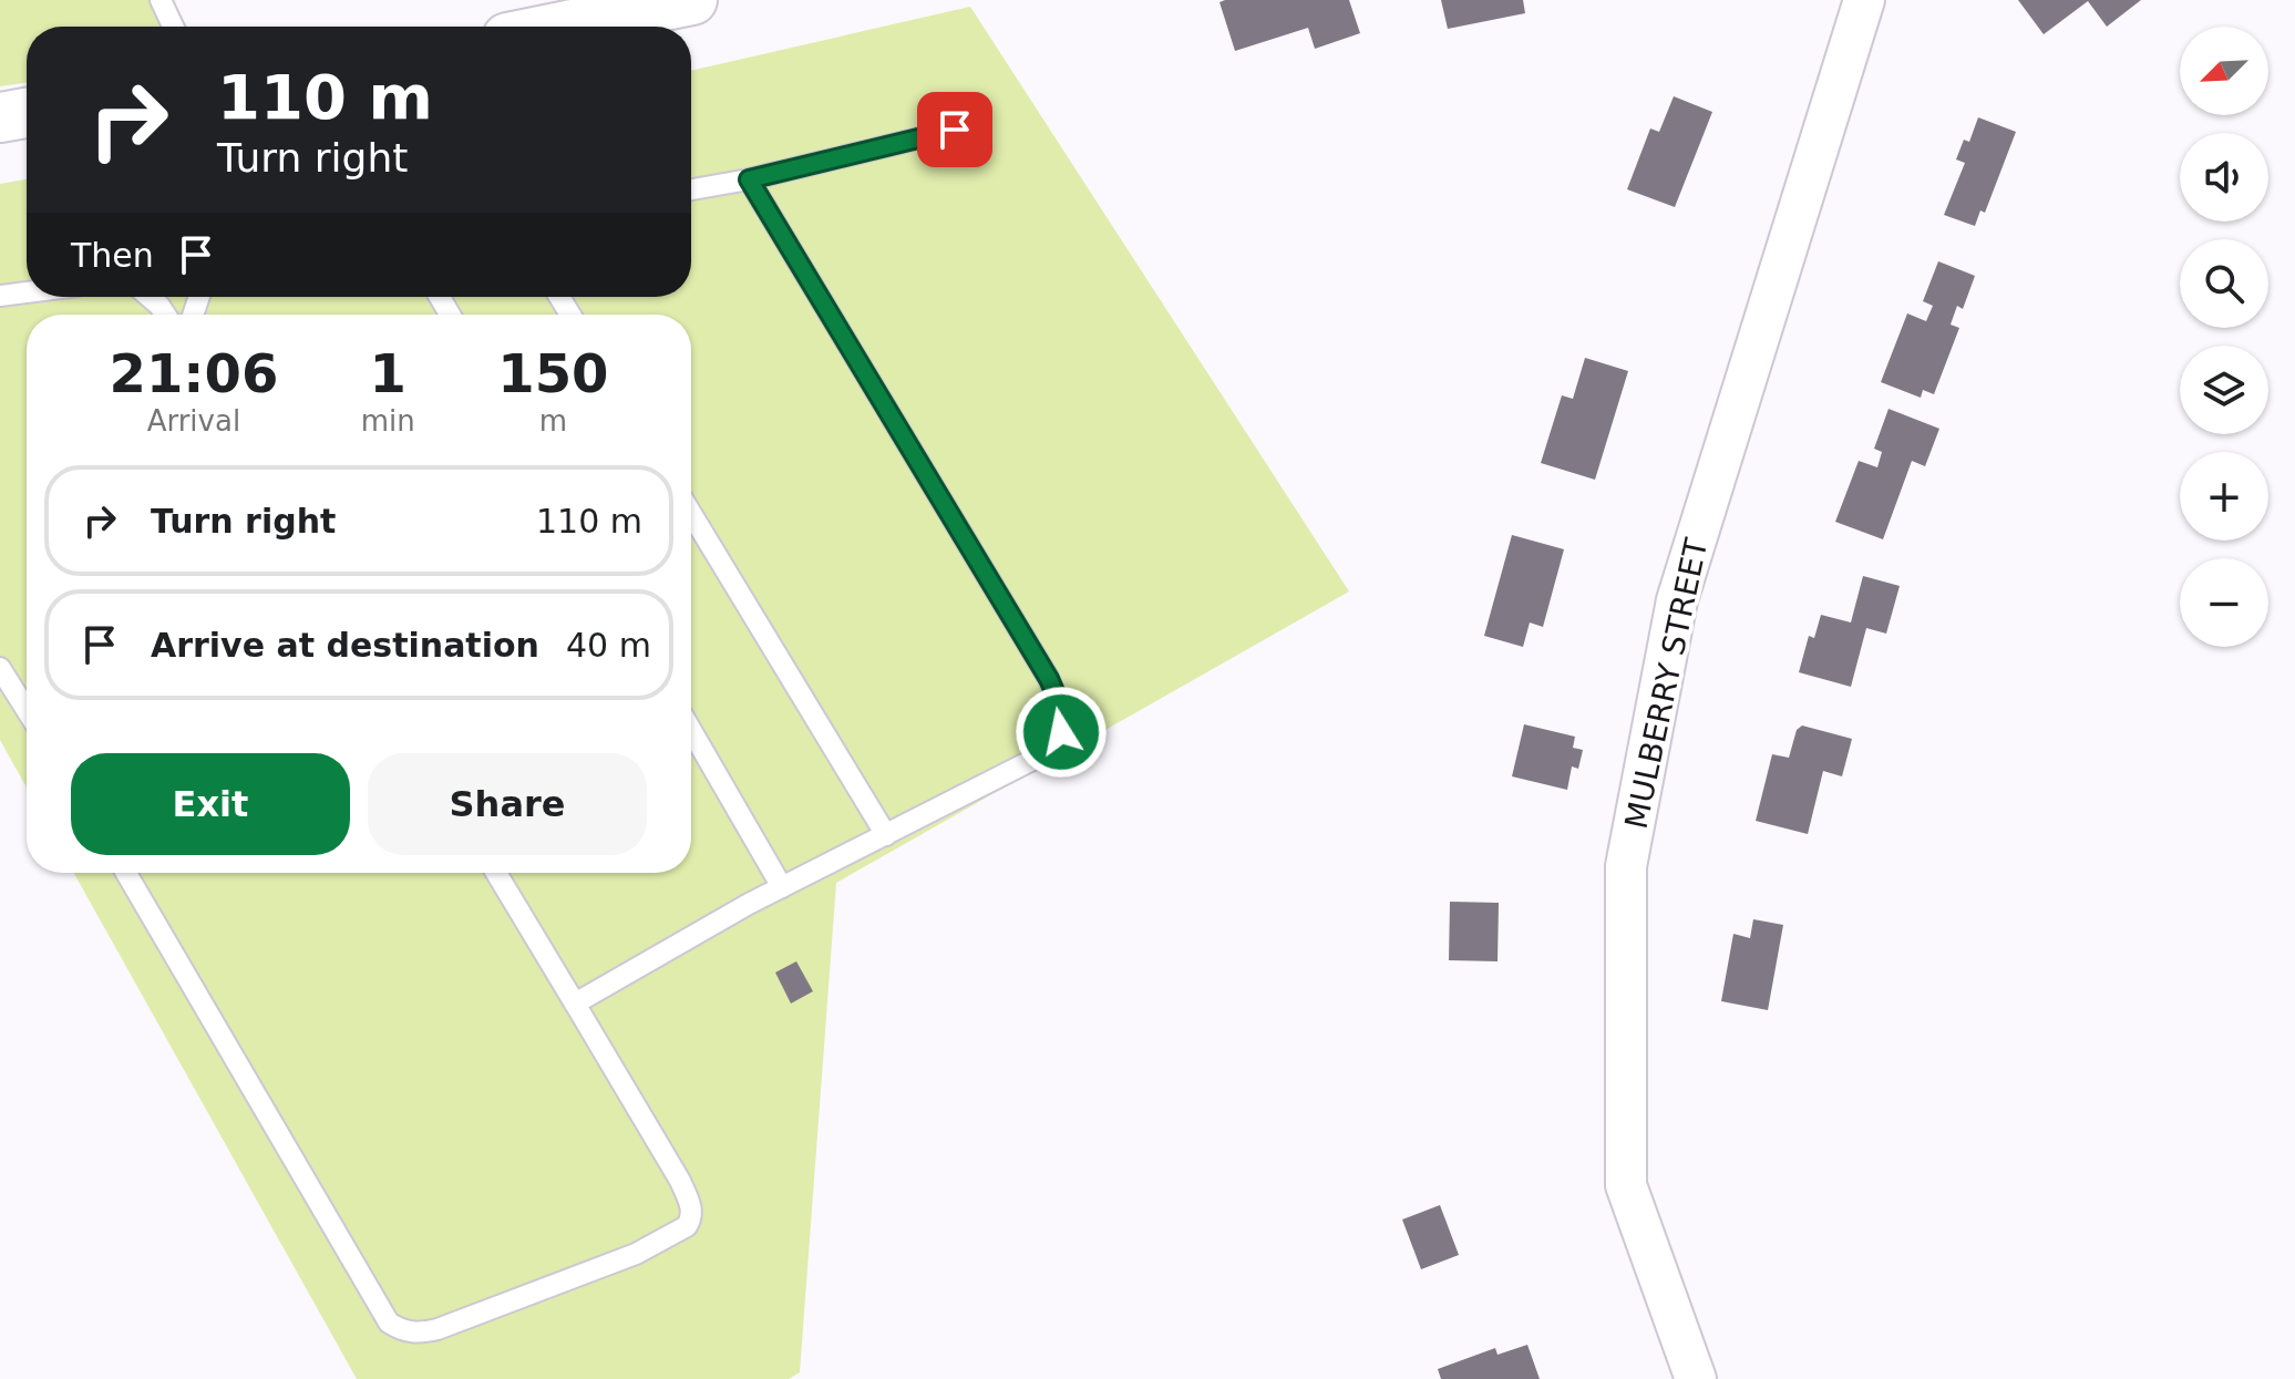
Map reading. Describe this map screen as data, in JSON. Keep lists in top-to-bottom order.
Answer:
{
  "streets": {
    "street": ["MULBERRY STREET"]
  },
  "north": "bottom left",
  "page": {
    "map_buttons": ["+", "−"],
    "turn": ["110 m", "Turn right"],
    "then": "Then",
    "eta": [
      "21:06",
      "Arrival",
      "1",
      "min",
      "150",
      "m"
    ],
    "list": [
      {
        "name": "Turn right",
        "value": "110 m"
      },
      {
        "name": "Arrive at destination",
        "value": "40 m"
      }
    ],
    "buttons": ["Exit", "Share"]
  }
}
